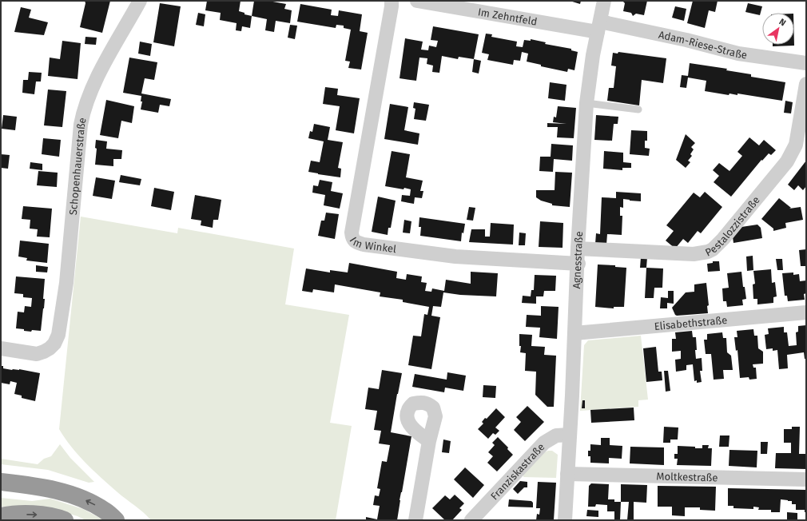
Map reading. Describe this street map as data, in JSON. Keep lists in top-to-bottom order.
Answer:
{
  "streets": {
    "street": [
      "Im Zehntfeld",
      "Adam-Riese-Straße",
      "Schopenhauerstraße",
      "Pestalozzistraße",
      "Im Winkel",
      "Agnesstraße",
      "Elisabethstraße",
      "Franziskastraße",
      "Moltkestraße"
    ]
  },
  "crossings": [
    ["Im Zehntfeld", "Adam-Riese-Straße"],
    ["Im Zehntfeld", "Agnesstraße"],
    ["Adam-Riese-Straße", "Agnesstraße"],
    ["Pestalozzistraße", "Agnesstraße"],
    ["Im Winkel", "Agnesstraße"],
    ["Agnesstraße", "Elisabethstraße"],
    ["Agnesstraße", "Franziskastraße"],
    ["Agnesstraße", "Moltkestraße"]
  ],
  "north": "top right"
}
